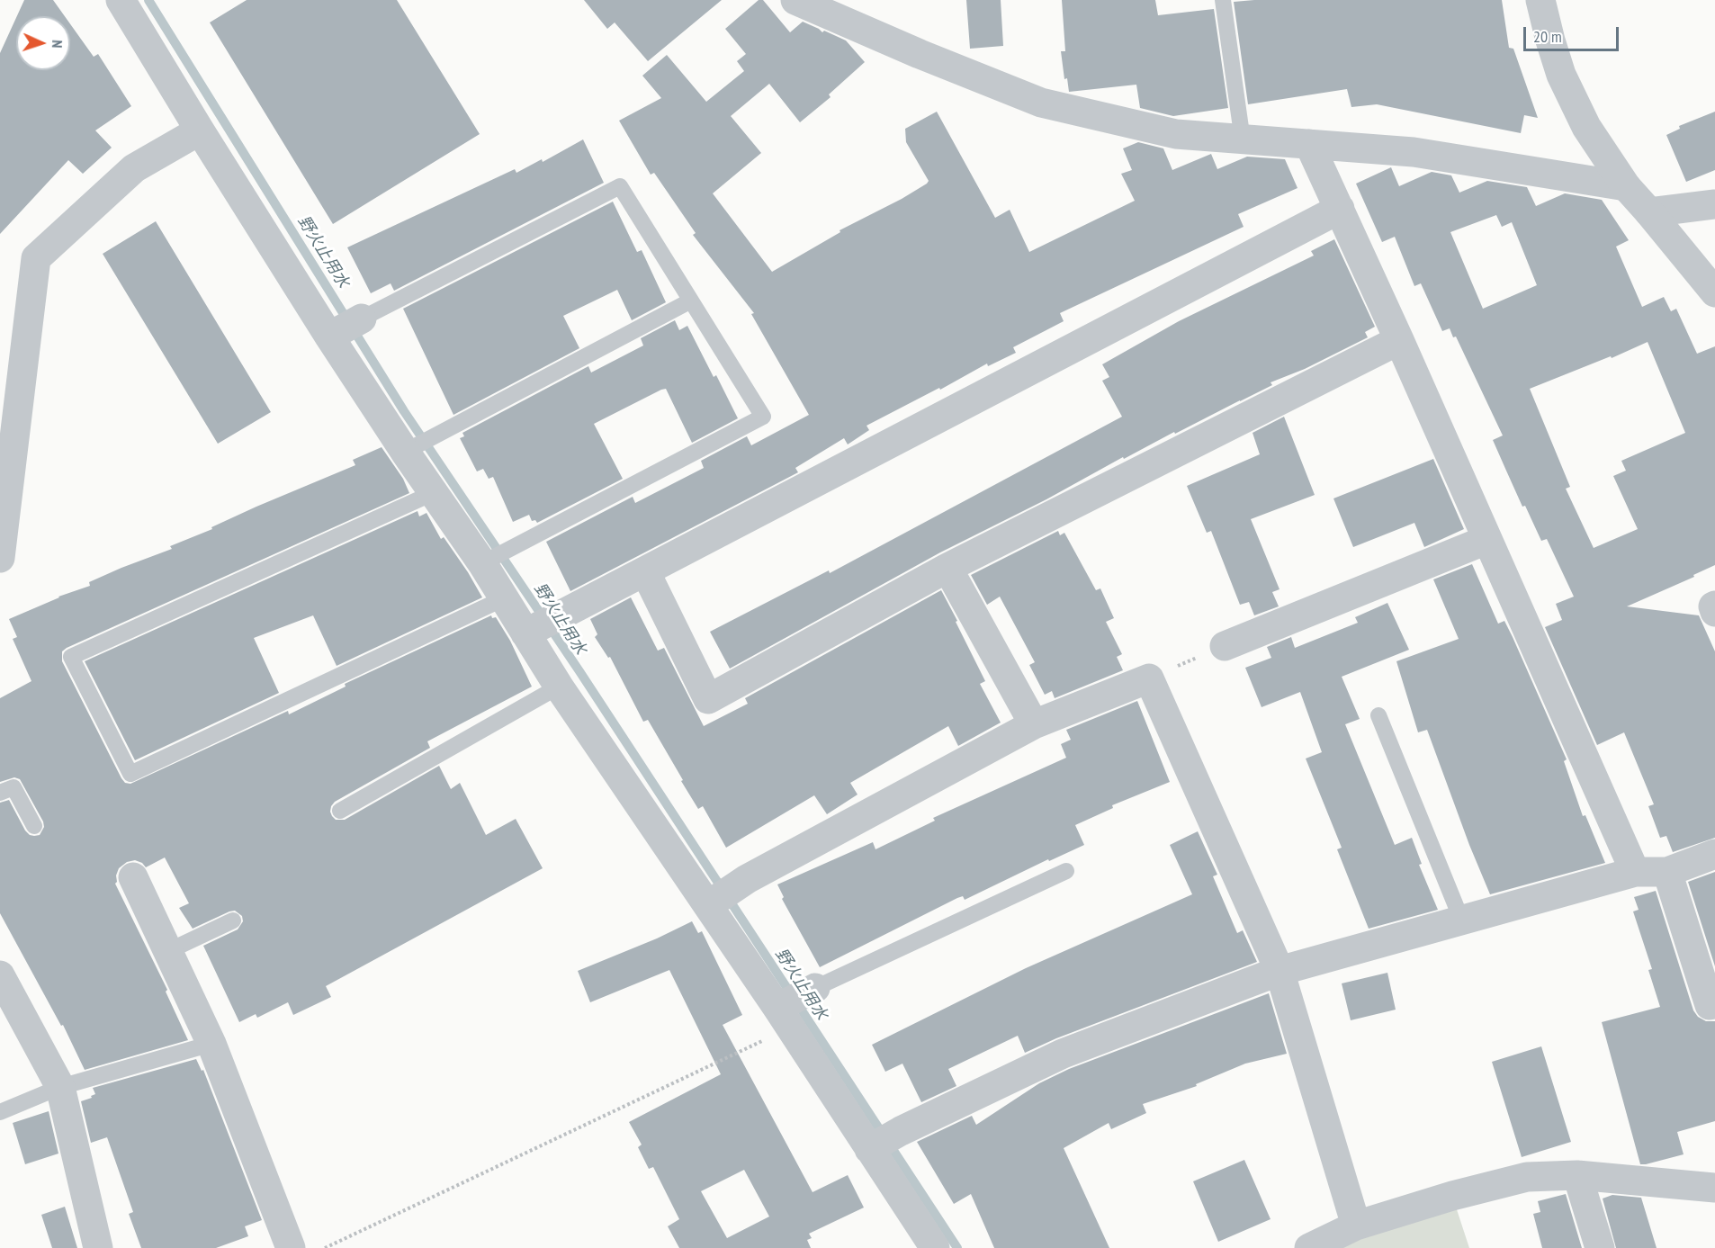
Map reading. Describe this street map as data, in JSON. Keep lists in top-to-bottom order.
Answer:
{
  "water": ["野火止用水"],
  "scale_bar": "20 m",
  "north": "right"
}
